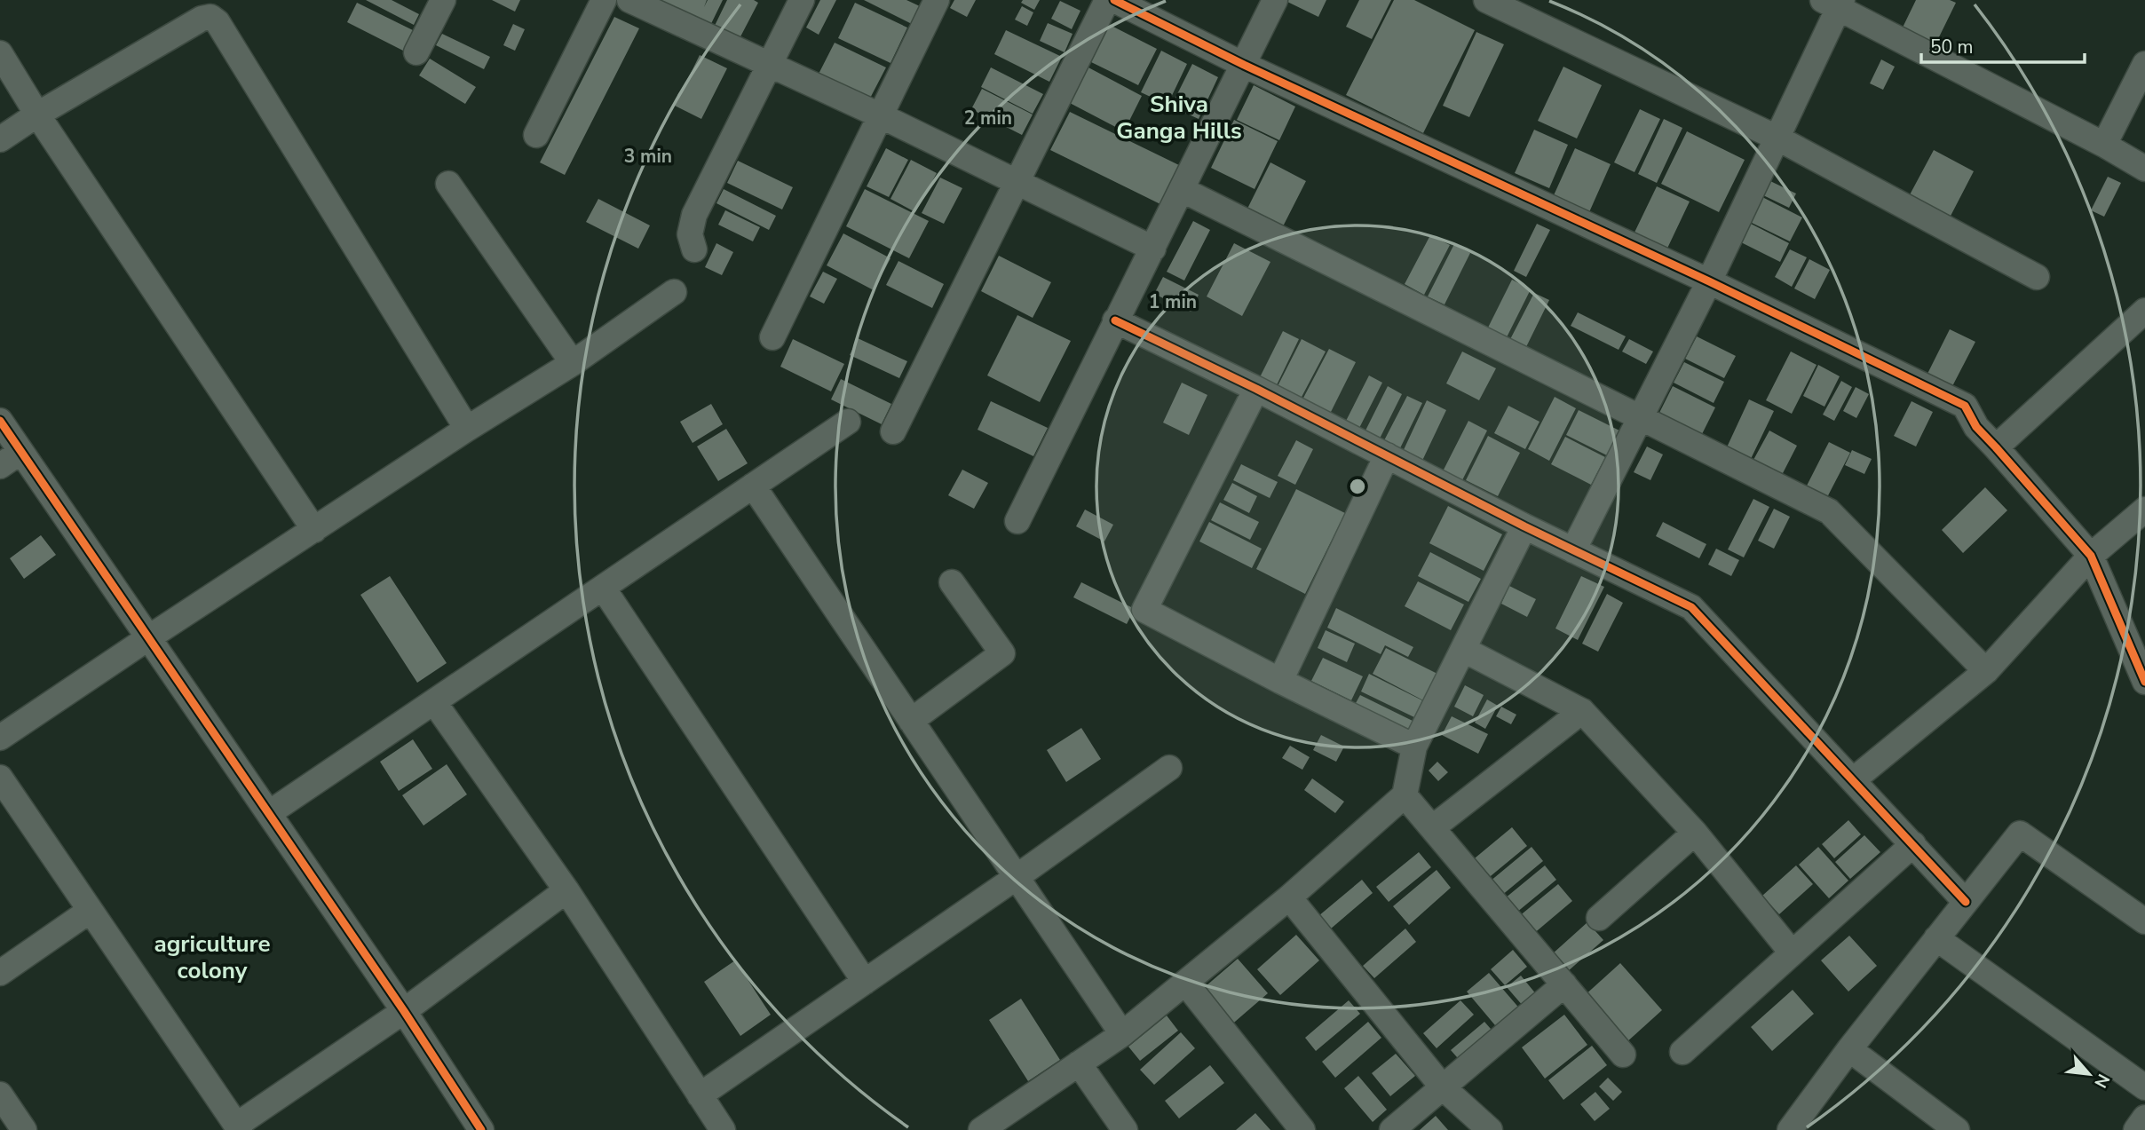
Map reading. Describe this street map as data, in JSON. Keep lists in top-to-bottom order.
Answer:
{
  "districts": ["Shiva Ganga Hills", "agriculture colony"],
  "scale_bar": "50 m",
  "north": "bottom right",
  "rings": ["2 min", "3 min", "1 min"]
}
